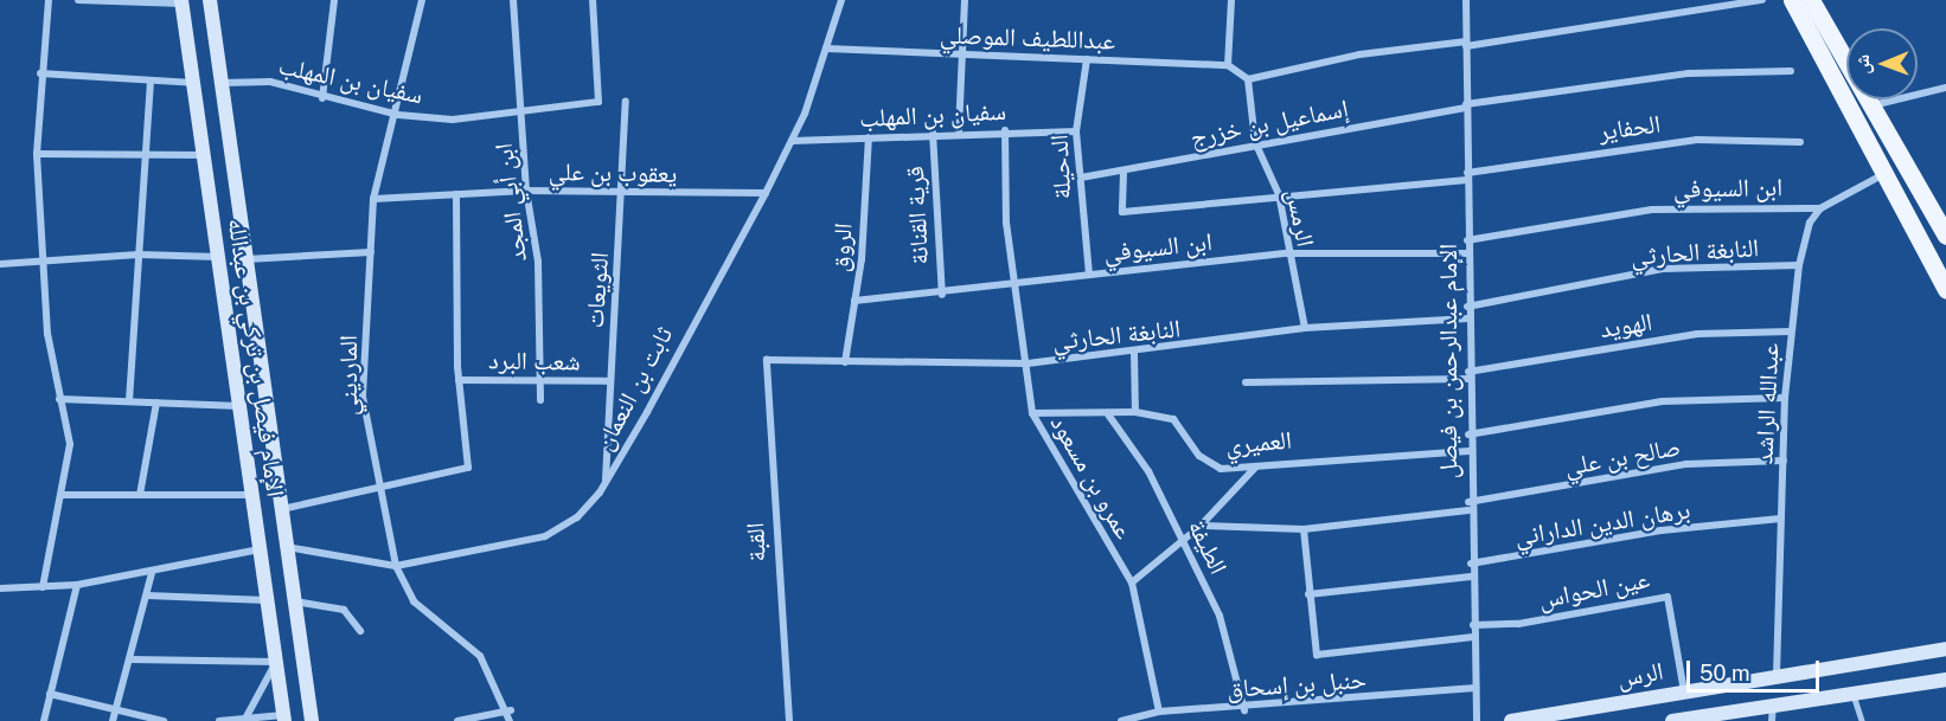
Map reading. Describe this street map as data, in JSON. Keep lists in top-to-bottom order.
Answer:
{
  "streets": {
    "main road": ["الإمام فيصل بن تركي بن عبدالله", "الرس"],
    "street": [
      "عبداللطيف الموصلي",
      "سفيان بن المهلب",
      "إسماعيل بن خزرج",
      "الحفاير",
      "الدحيلة",
      "يعقوب بن علي",
      "ابن السيوفي",
      "ابن أبي المجد",
      "قرية القنانة",
      "الرمس",
      "الروق",
      "النابغة الحارثي",
      "الثويعات",
      "الهويد",
      "شعب البرد",
      "الإمام عبدالرحمن بن فيصل",
      "المارديني",
      "ثابت بن النعمان",
      "عبدالله الراشد",
      "العميري",
      "صالح بن علي",
      "عمرو بن مسعود",
      "برهان الدين الداراني",
      "القبة",
      "الطيفة",
      "عين الحواس",
      "حنبل بن إسحاق"
    ]
  },
  "crossings": [
    ["عبداللطيف الموصلي", "الدحيلة"],
    ["عبداللطيف الموصلي", "ثابت بن النعمان"],
    ["سفيان بن المهلب", "الدحيلة"],
    ["سفيان بن المهلب", "ابن أبي المجد"],
    ["سفيان بن المهلب", "قرية القنانة"],
    ["سفيان بن المهلب", "الروق"],
    ["سفيان بن المهلب", "الإمام فيصل بن تركي بن عبدالله"],
    ["سفيان بن المهلب", "المارديني"],
    ["سفيان بن المهلب", "ثابت بن النعمان"],
    ["سفيان بن المهلب", "عمرو بن مسعود"],
    ["إسماعيل بن خزرج", "الدحيلة"],
    ["إسماعيل بن خزرج", "الرمس"],
    ["إسماعيل بن خزرج", "الإمام عبدالرحمن بن فيصل"],
    ["الحفاير", "الرمس"],
    ["الحفاير", "الإمام عبدالرحمن بن فيصل"],
    ["الدحيلة", "ابن السيوفي"],
    ["يعقوب بن علي", "ابن أبي المجد"],
    ["يعقوب بن علي", "الثويعات"],
    ["يعقوب بن علي", "المارديني"],
    ["يعقوب بن علي", "ثابت بن النعمان"],
    ["ابن السيوفي", "قرية القنانة"],
    ["ابن السيوفي", "الرمس"],
    ["ابن السيوفي", "الروق"],
    ["ابن السيوفي", "الإمام عبدالرحمن بن فيصل"],
    ["ابن السيوفي", "عبدالله الراشد"],
    ["ابن السيوفي", "عمرو بن مسعود"],
    ["ابن أبي المجد", "شعب البرد"],
    ["الرمس", "النابغة الحارثي"],
    ["الروق", "النابغة الحارثي"],
    ["النابغة الحارثي", "الإمام عبدالرحمن بن فيصل"],
    ["النابغة الحارثي", "عبدالله الراشد"],
    ["النابغة الحارثي", "عمرو بن مسعود"],
    ["النابغة الحارثي", "القبة"],
    ["الثويعات", "شعب البرد"],
    ["الثويعات", "ثابت بن النعمان"],
    ["الهويد", "الإمام عبدالرحمن بن فيصل"],
    ["الهويد", "عبدالله الراشد"],
    ["الإمام فيصل بن تركي بن عبدالله", "ثابت بن النعمان"],
    ["الإمام عبدالرحمن بن فيصل", "العميري"],
    ["الإمام عبدالرحمن بن فيصل", "صالح بن علي"],
    ["الإمام عبدالرحمن بن فيصل", "برهان الدين الداراني"],
    ["الإمام عبدالرحمن بن فيصل", "عين الحواس"],
    ["الإمام عبدالرحمن بن فيصل", "حنبل بن إسحاق"],
    ["المارديني", "ثابت بن النعمان"],
    ["عبدالله الراشد", "صالح بن علي"],
    ["عبدالله الراشد", "برهان الدين الداراني"],
    ["عبدالله الراشد", "الرس"],
    ["العميري", "عمرو بن مسعود"],
    ["العميري", "الطيفة"],
    ["عمرو بن مسعود", "حنبل بن إسحاق"],
    ["الطيفة", "حنبل بن إسحاق"],
    ["عين الحواس", "الرس"]
  ],
  "scale_bar": "50 m",
  "north": "left"
}
